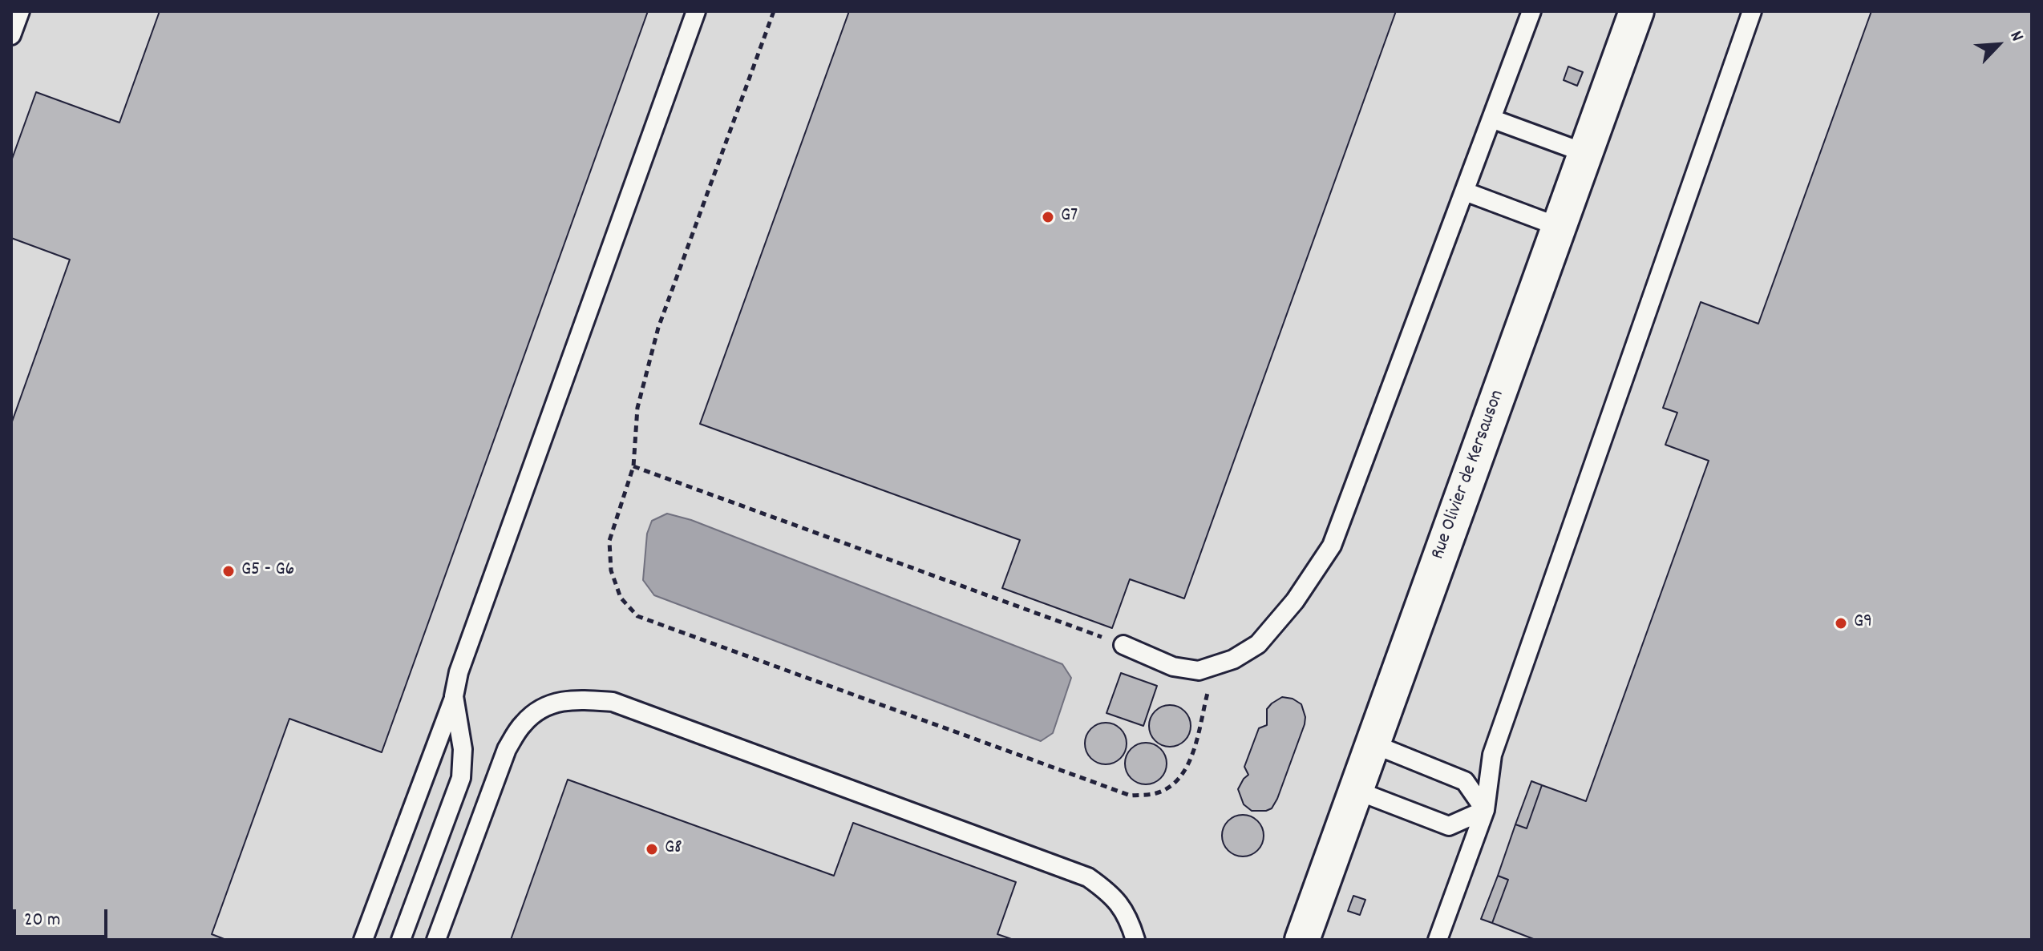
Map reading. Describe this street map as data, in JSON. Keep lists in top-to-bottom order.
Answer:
{
  "streets": {
    "street": ["Rue Olivier de Kersauson"]
  },
  "places": [
    "G7",
    "G5 - G6",
    "G9",
    "G8"
  ],
  "scale_bar": "20 m",
  "north": "top right"
}
